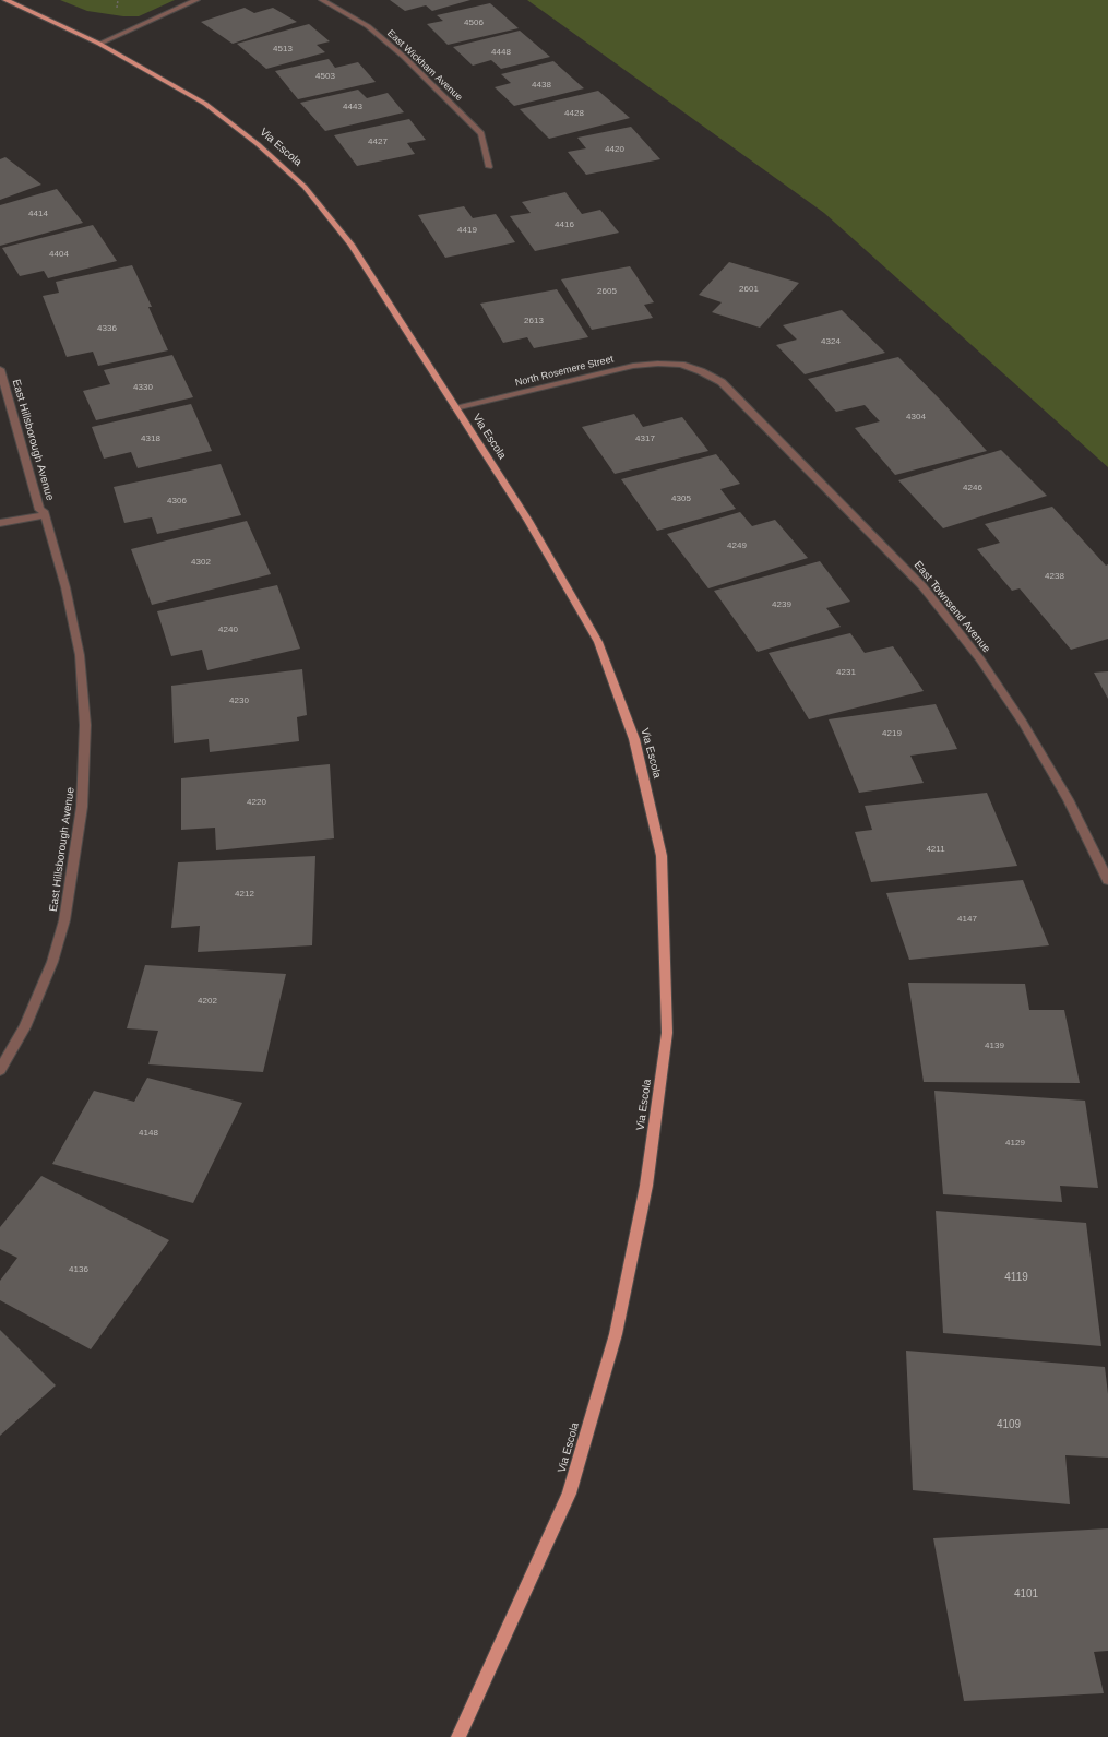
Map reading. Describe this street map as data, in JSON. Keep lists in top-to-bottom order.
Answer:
{
  "streets": {
    "main road": ["Via Escola"],
    "street": [
      "East Wickham Avenue",
      "North Rosemere Street",
      "East Hillsborough Avenue",
      "East Townsend Avenue"
    ]
  },
  "crossings": [
    ["Via Escola", "North Rosemere Street"],
    ["North Rosemere Street", "East Townsend Avenue"]
  ],
  "house_numbers": [
    "4506",
    "4513",
    "4448",
    "4503",
    "4438",
    "4443",
    "4428",
    "4427",
    "4420",
    "4414",
    "4416",
    "4419",
    "4404",
    "2601",
    "2605",
    "2613",
    "4336",
    "4324",
    "4330",
    "4304",
    "4318",
    "4317",
    "4246",
    "4305",
    "4306",
    "4249",
    "4302",
    "4238",
    "4239",
    "4240",
    "4231",
    "4230",
    "4219",
    "4220",
    "4211",
    "4212",
    "4147",
    "4202",
    "4139",
    "4148",
    "4129",
    "4136",
    "4119",
    "4109",
    "4101"
  ]
}
